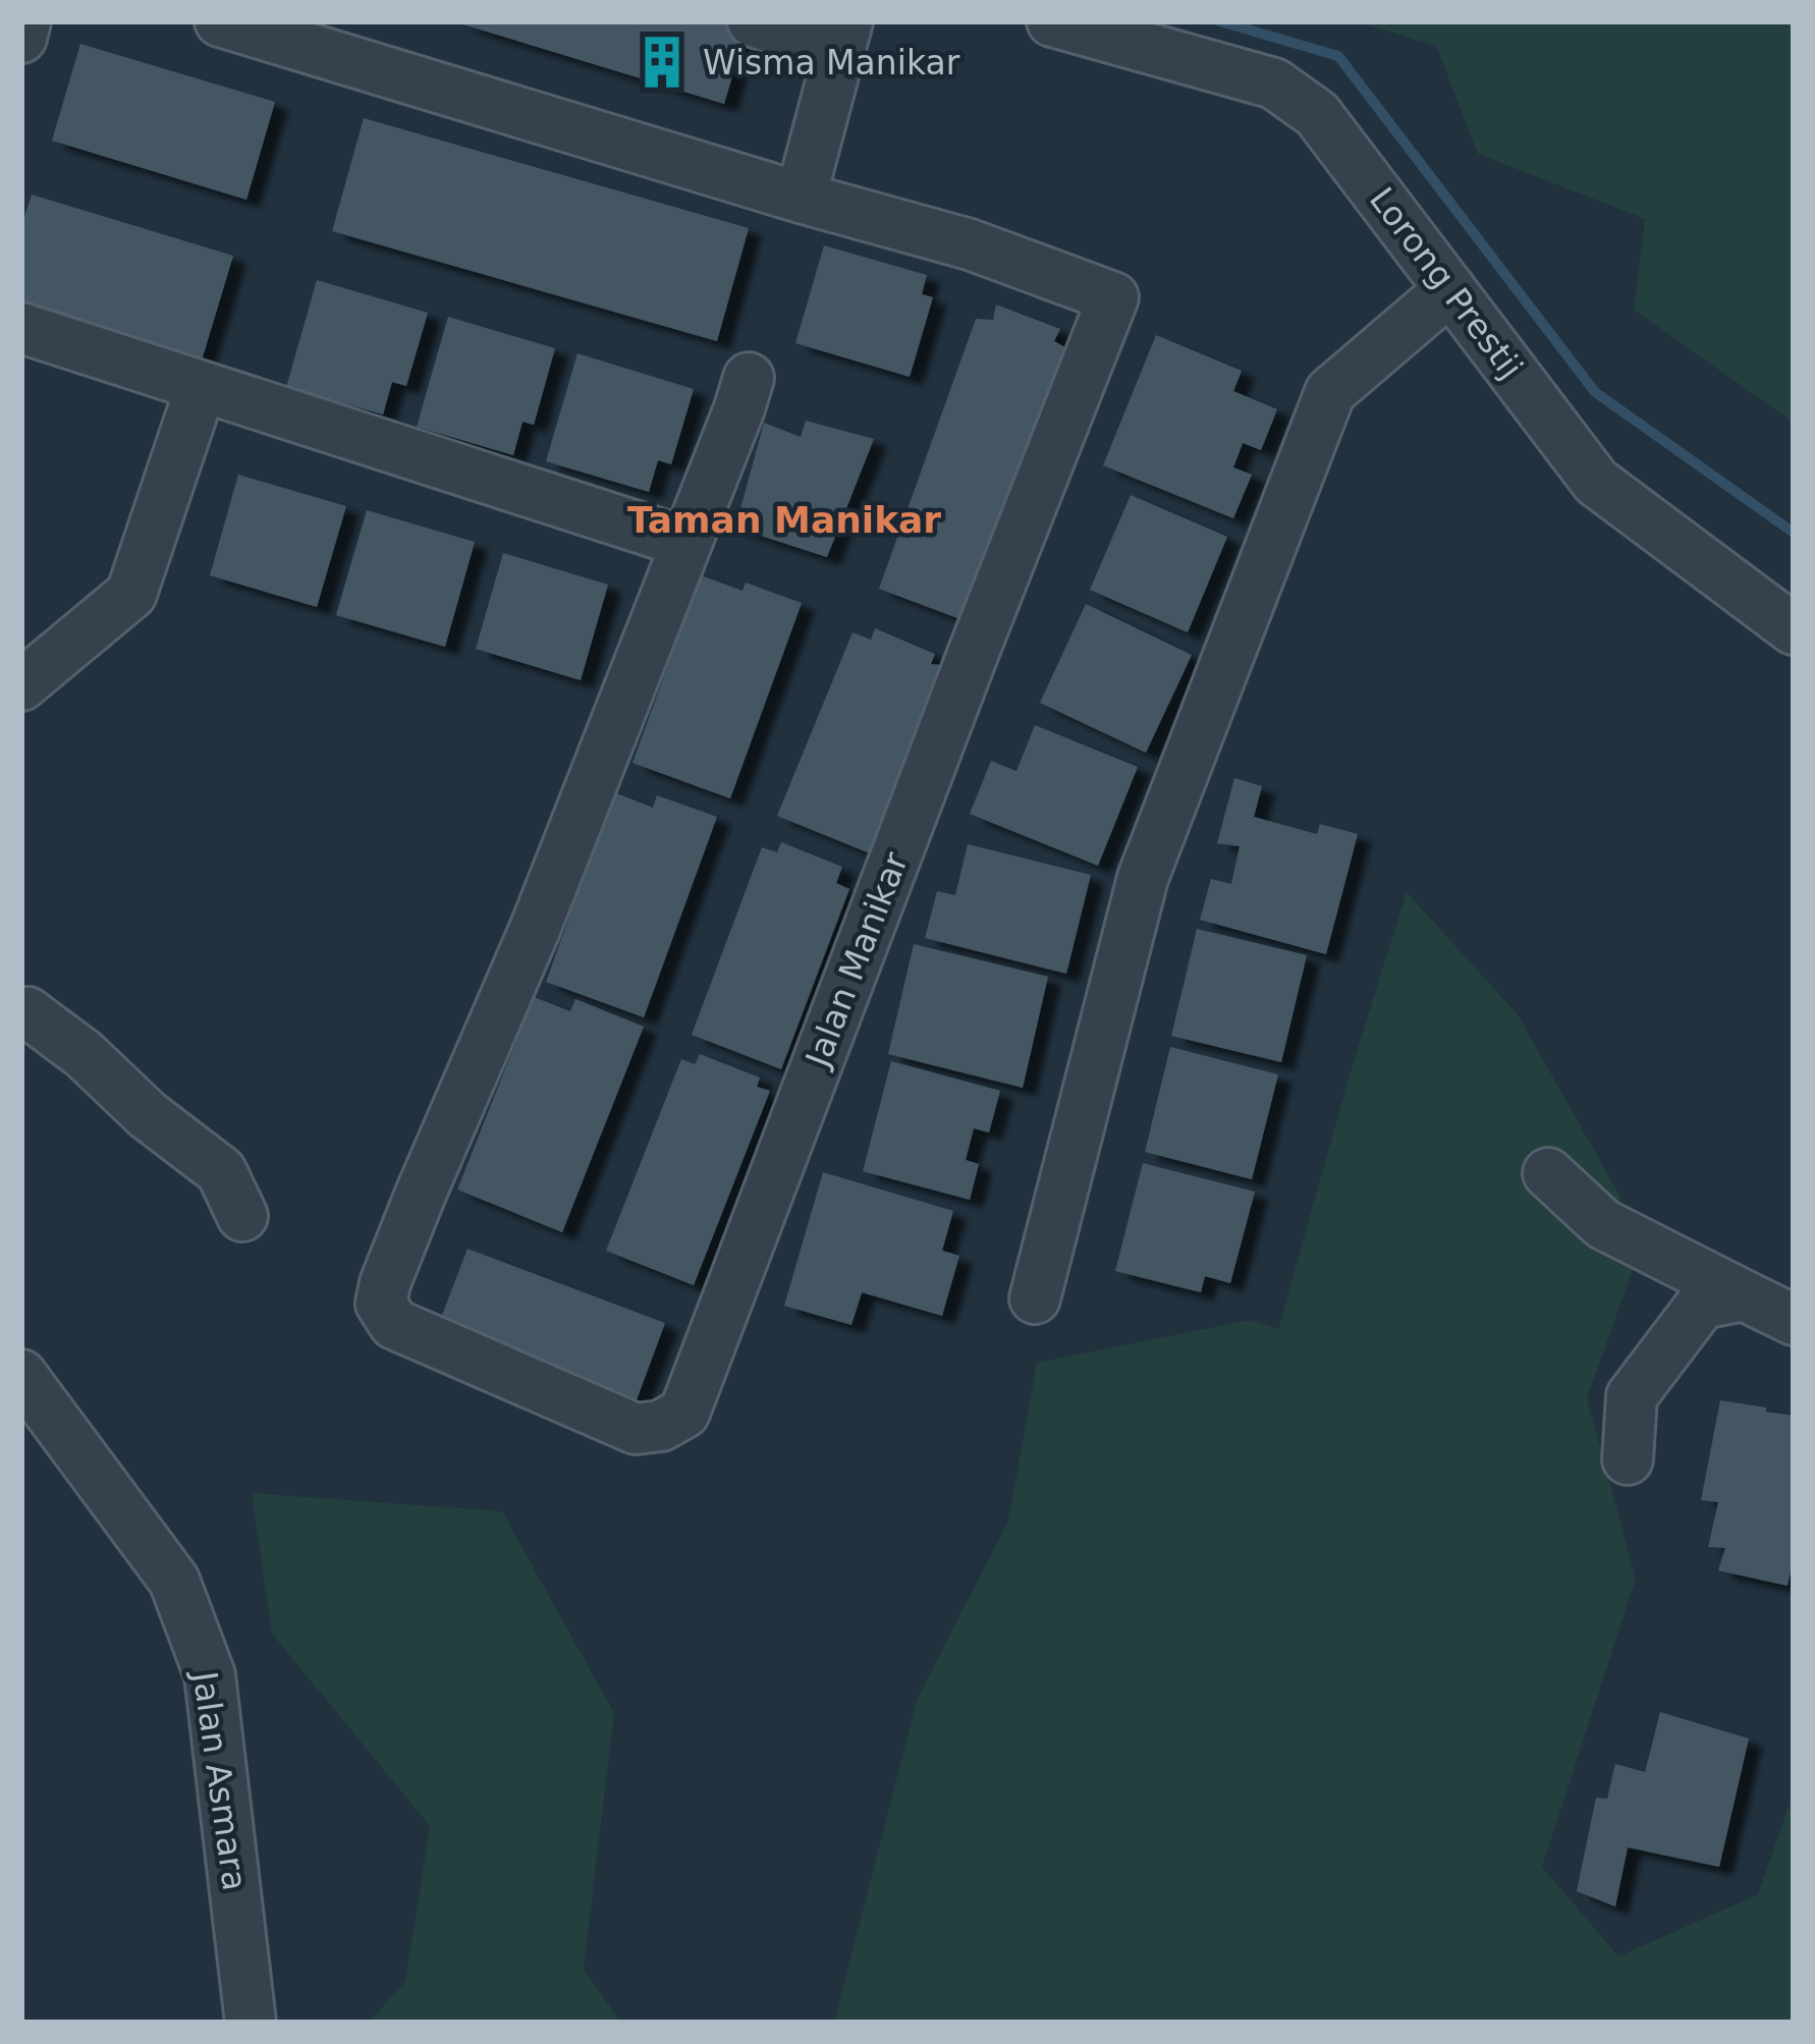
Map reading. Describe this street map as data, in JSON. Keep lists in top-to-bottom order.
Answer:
{
  "streets": {
    "street": ["Lorong Prestij", "Jalan Manikar", "Jalan Asmara"]
  },
  "districts": ["Taman Manikar"],
  "places": {
    "building": ["Wisma Manikar"]
  }
}
